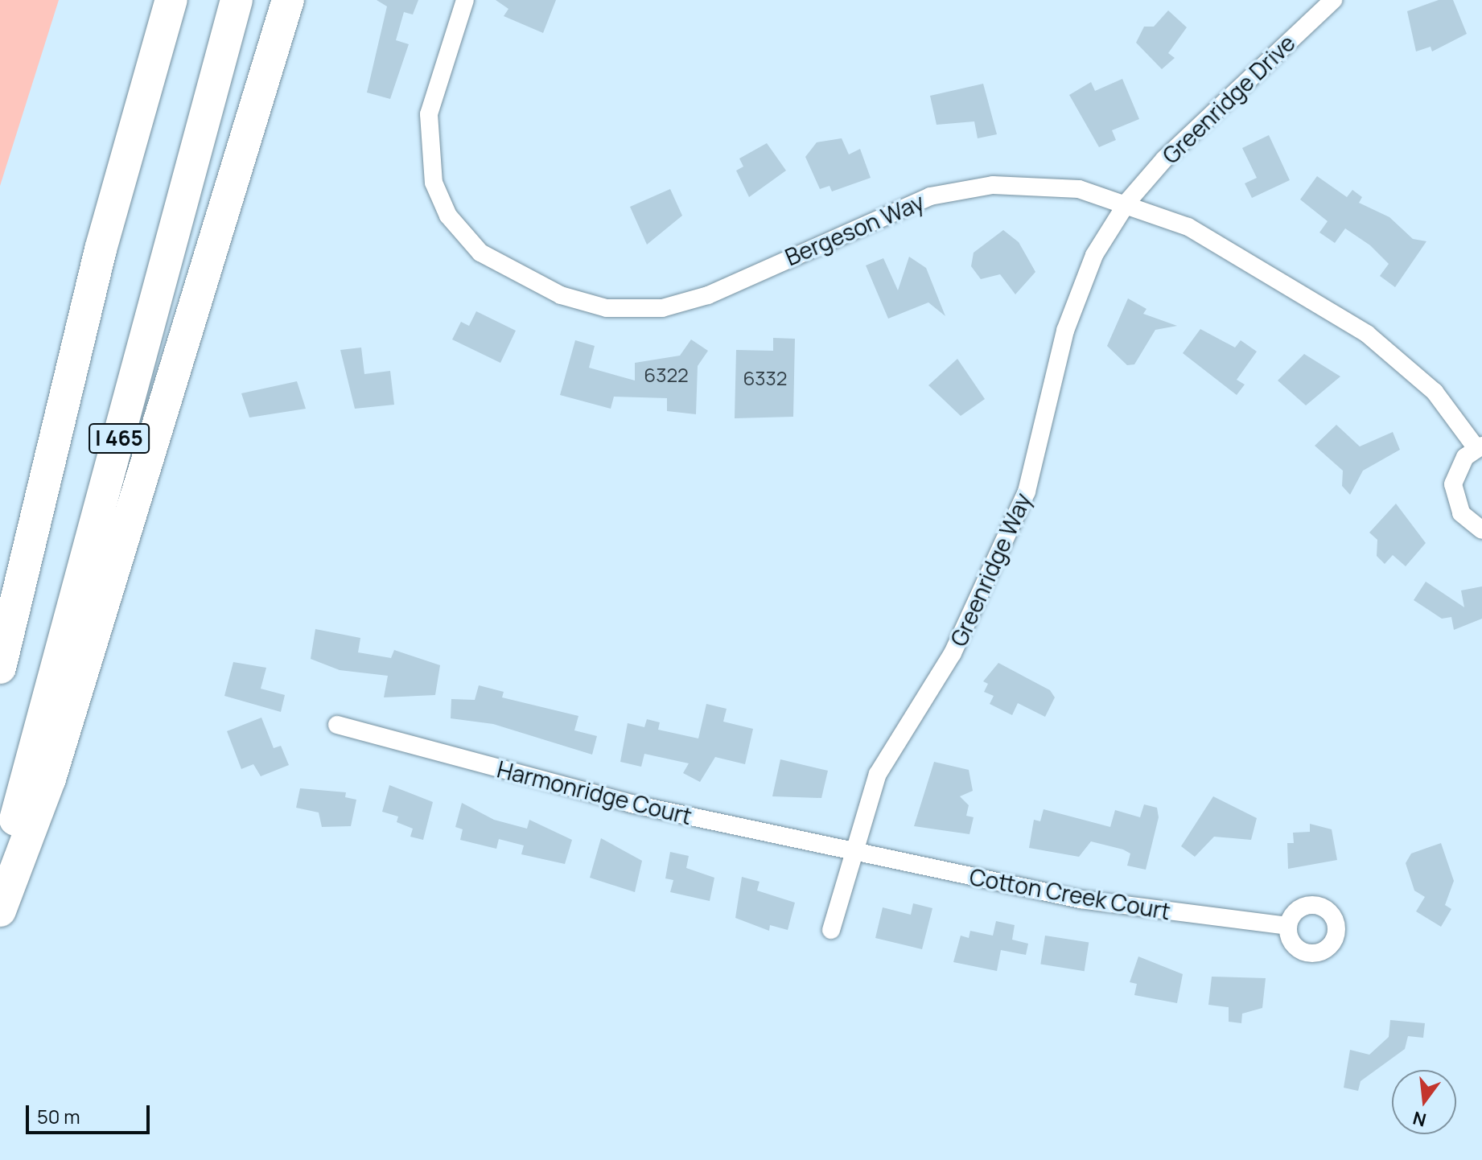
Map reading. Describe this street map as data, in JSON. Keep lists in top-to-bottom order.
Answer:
{
  "streets": {
    "highway": ["I 465"],
    "street": [
      "Greenridge Drive",
      "Bergeson Way",
      "Greenridge Way",
      "Harmonridge Court",
      "Cotton Creek Court"
    ]
  },
  "crossings": [
    ["Greenridge Drive", "Bergeson Way"],
    ["Greenridge Drive", "Greenridge Way"],
    ["Bergeson Way", "Greenridge Way"],
    ["Greenridge Way", "Harmonridge Court"],
    ["Greenridge Way", "Cotton Creek Court"],
    ["Harmonridge Court", "Cotton Creek Court"]
  ],
  "house_numbers": ["6322", "6332"],
  "scale_bar": "50 m",
  "north": "bottom"
}
